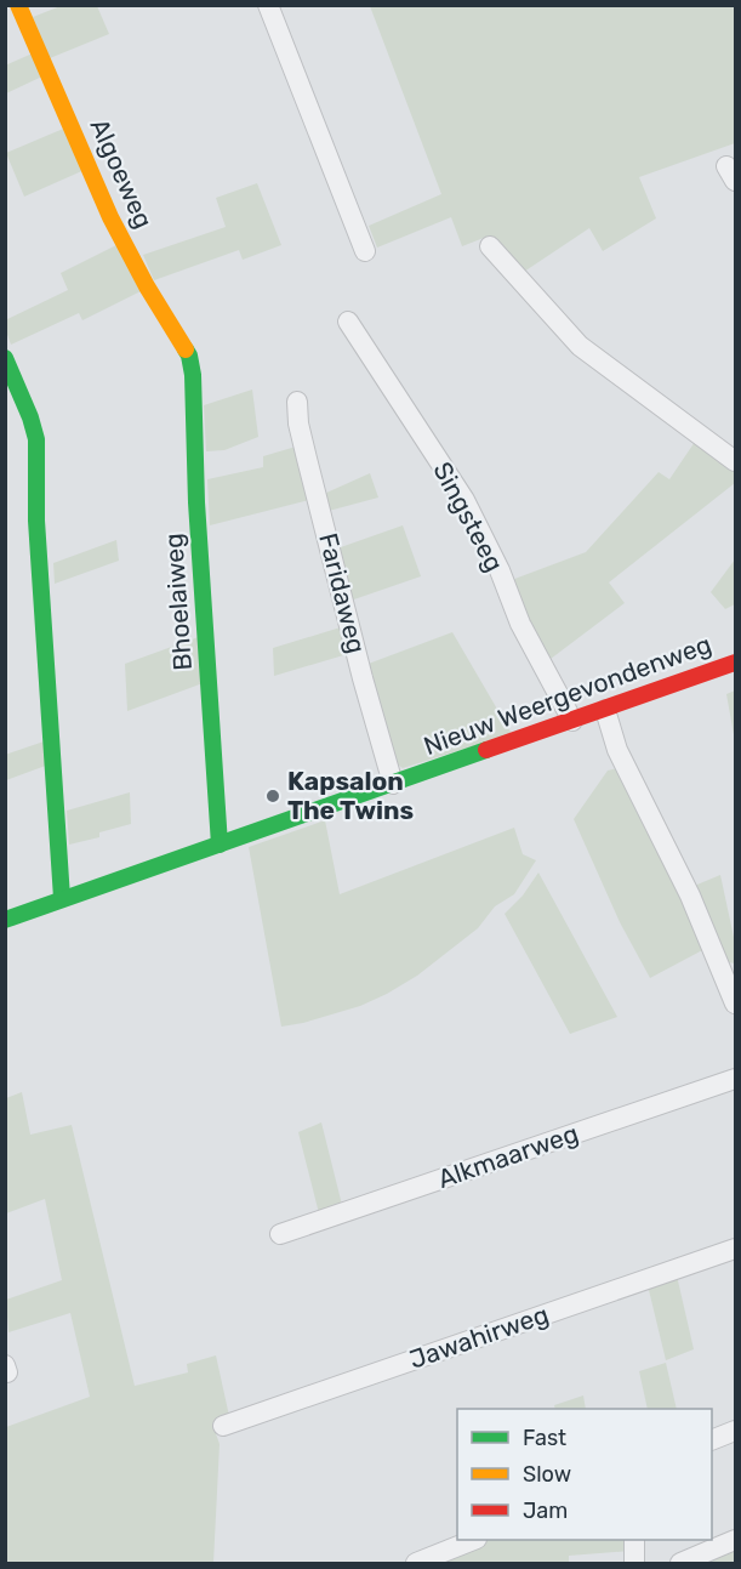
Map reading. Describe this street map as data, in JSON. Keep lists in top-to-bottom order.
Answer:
{
  "streets": {
    "street": [
      "Algoeweg",
      "Singsteeg",
      "Faridaweg",
      "Bhoelaiweg",
      "Nieuw Weergevondenweg",
      "Alkmaarweg",
      "Jawahirweg"
    ]
  },
  "crossings": [
    ["Algoeweg", "Bhoelaiweg"],
    ["Singsteeg", "Nieuw Weergevondenweg"],
    ["Faridaweg", "Nieuw Weergevondenweg"],
    ["Bhoelaiweg", "Nieuw Weergevondenweg"]
  ],
  "places": ["Kapsalon The Twins"],
  "legend": ["Fast", "Slow", "Jam"]
}
